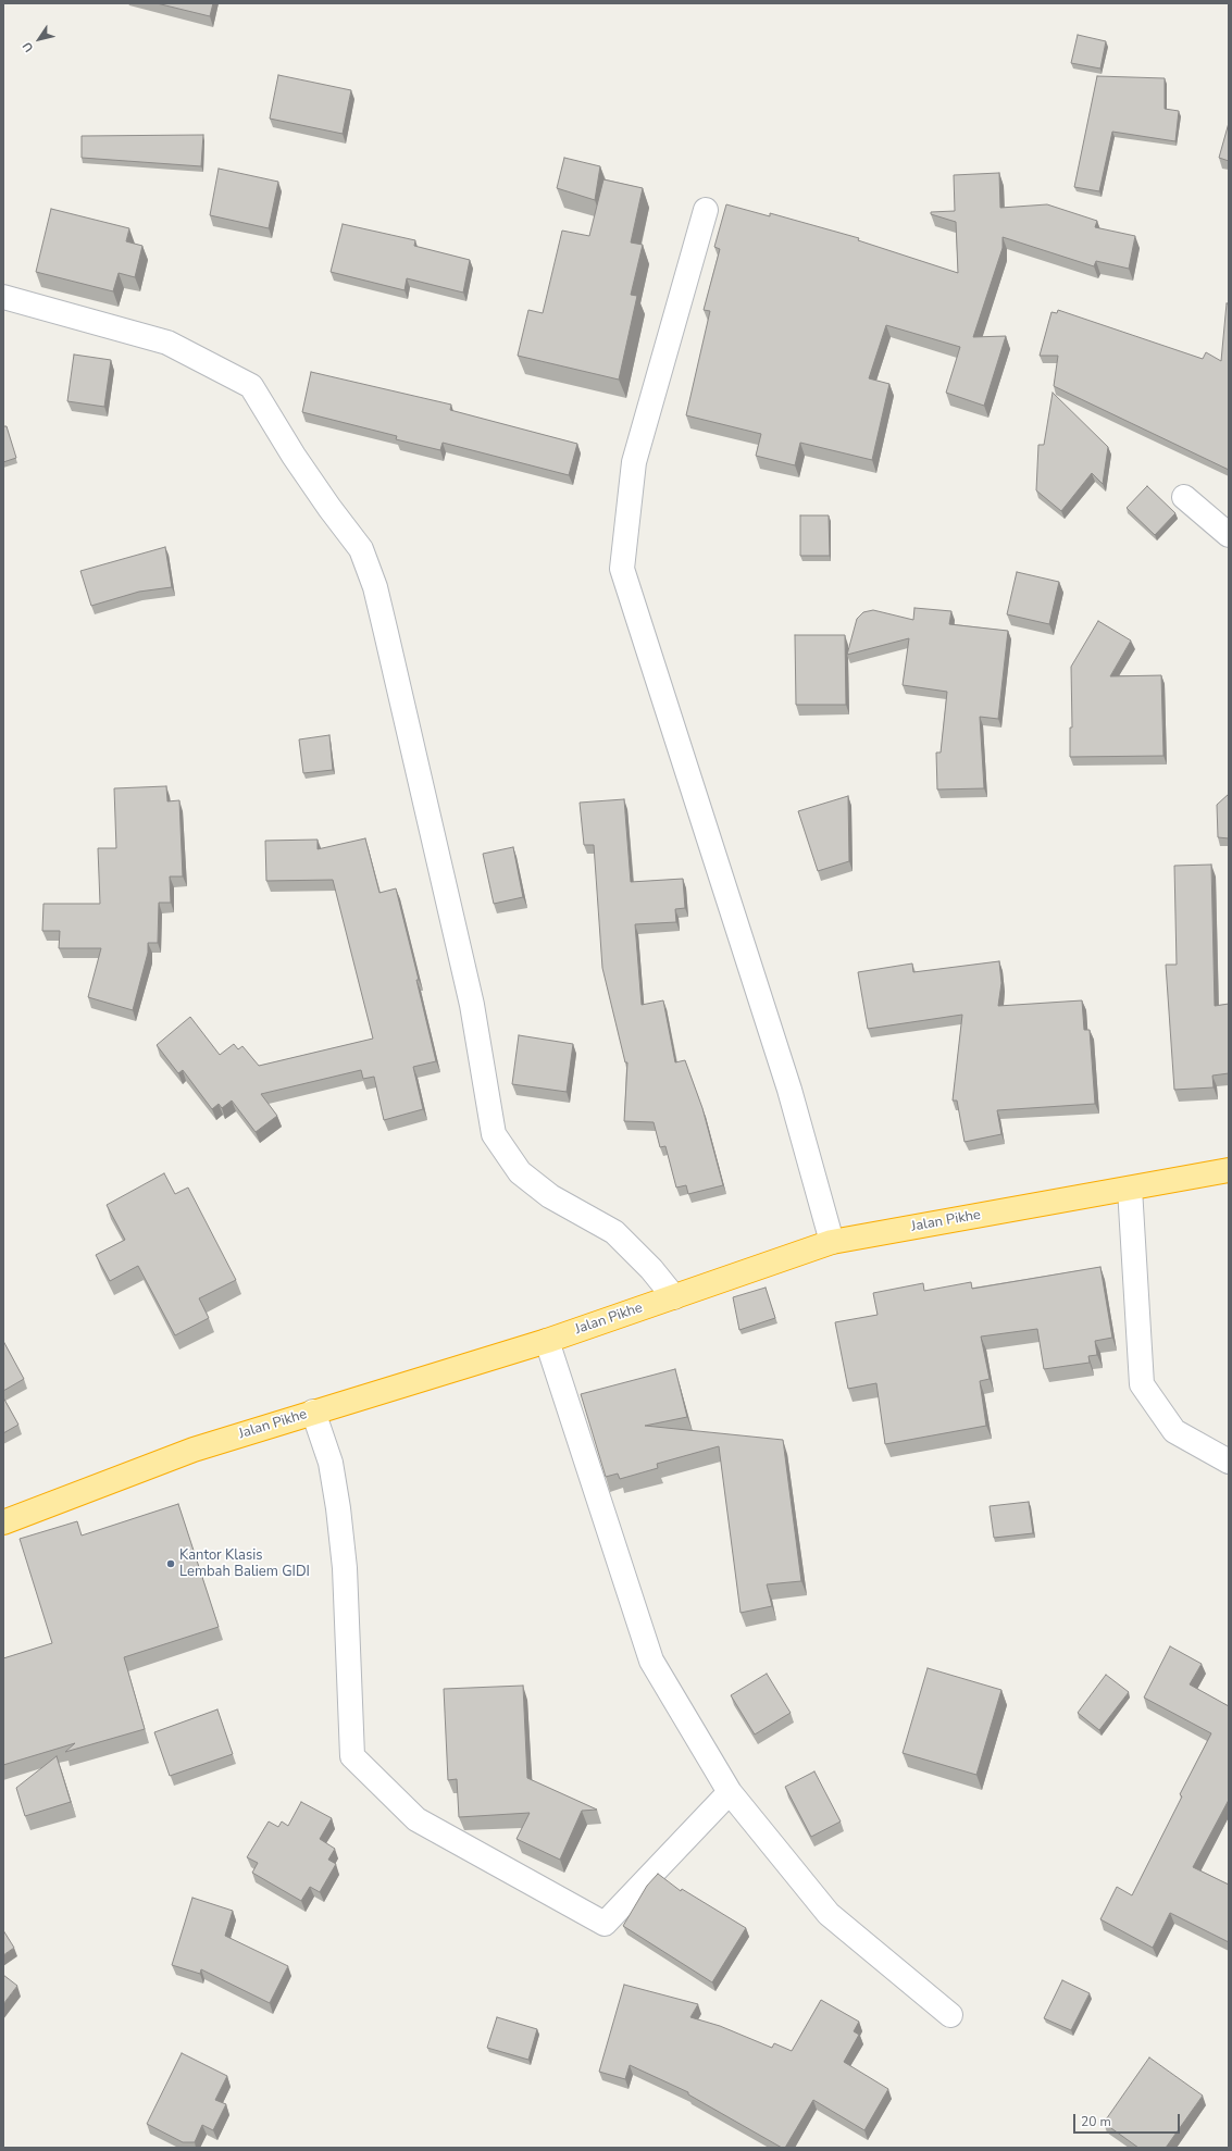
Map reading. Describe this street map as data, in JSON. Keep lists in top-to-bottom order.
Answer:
{
  "streets": {
    "highway": ["Jalan Pikhe"]
  },
  "places": ["Kantor Klasis Lembah Baliem GIDI"],
  "scale_bar": "20 m",
  "north": "bottom left"
}
